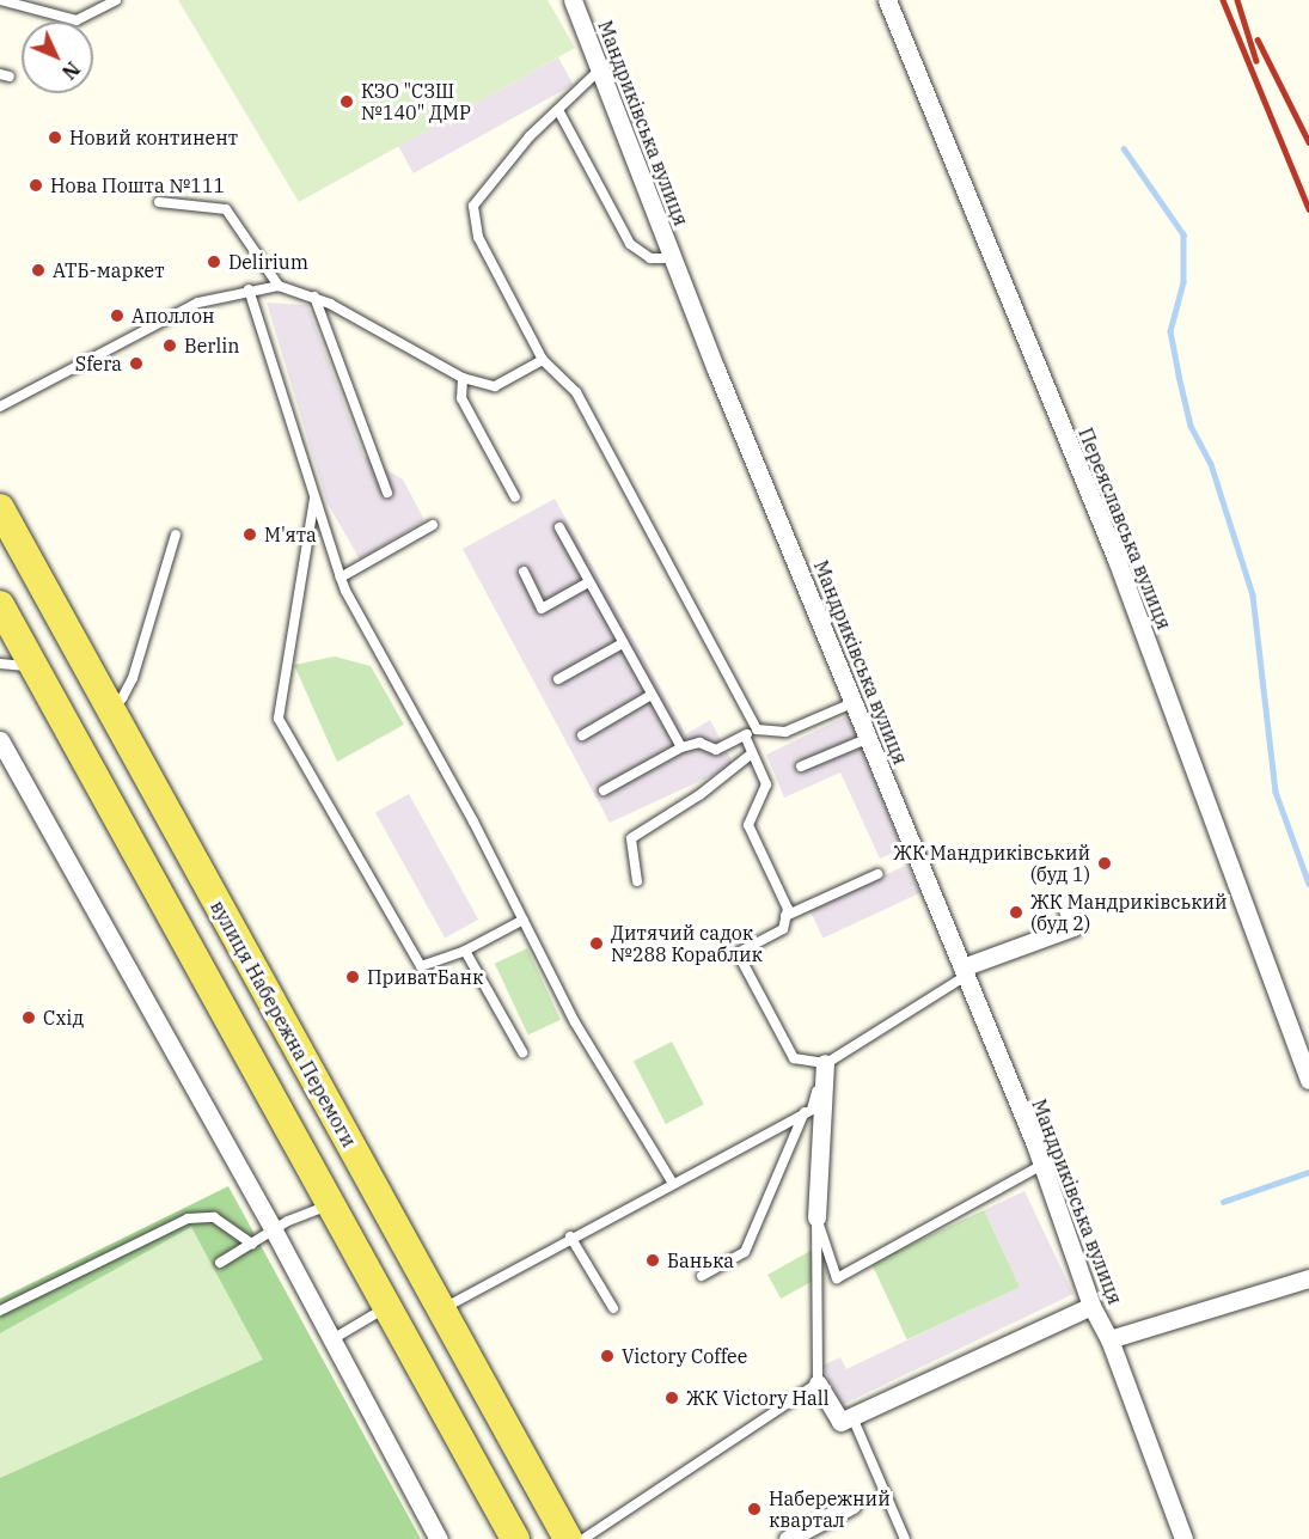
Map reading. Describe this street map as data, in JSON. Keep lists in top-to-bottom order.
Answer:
{
  "streets": {
    "main road": ["вулиця Набережна Перемоги"],
    "street": ["Мандриківська вулиця", "Переяславська вулиця"]
  },
  "places": [
    "КЗО \"СЗШ №140\" ДМР",
    "Новий континент",
    "Нова Пошта №111",
    "Delirium",
    "АТБ-маркет",
    "Аполлон",
    "Berlin",
    "Sfera",
    "М'ята",
    "ЖК Мандриківський (буд 1)",
    "ЖК Мандриківський (буд 2)",
    "Дитячий садок №288 Кораблик",
    "ПриватБанк",
    "Схід",
    "Банька",
    "Victory Coffee",
    "ЖК Victory Hall",
    "Набережний квартал"
  ],
  "north": "bottom right"
}
